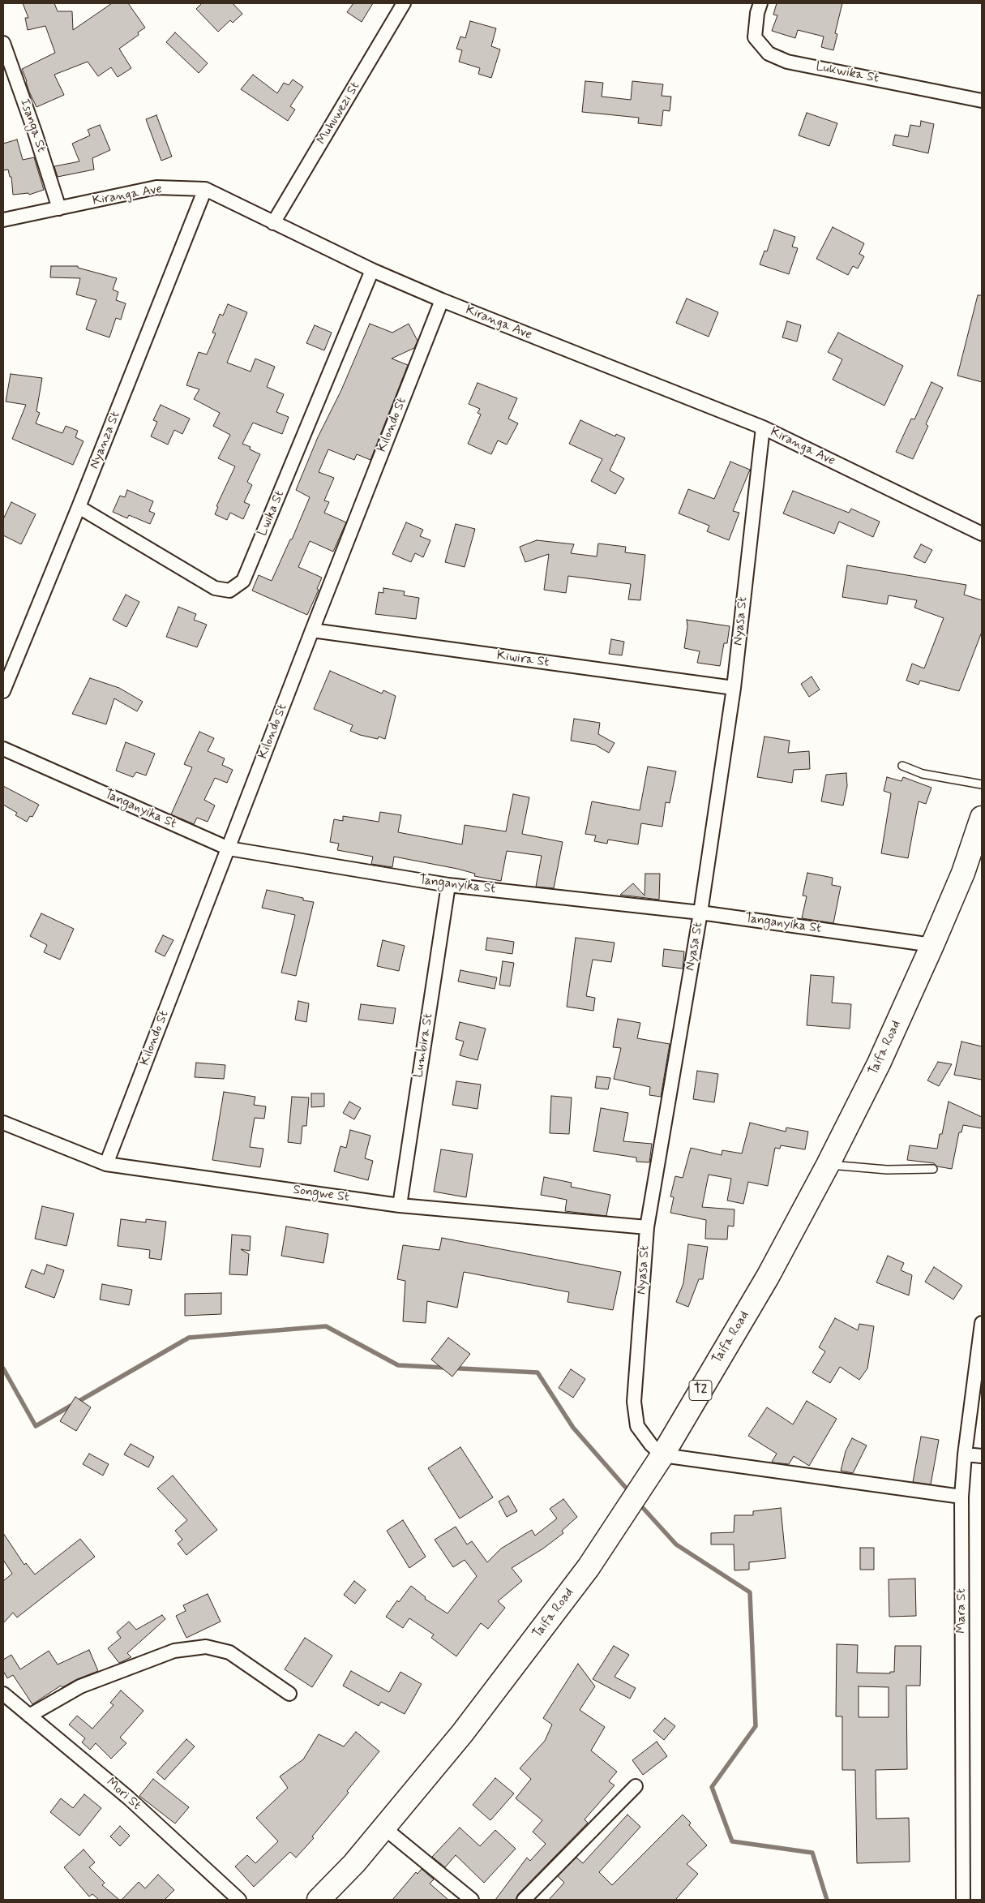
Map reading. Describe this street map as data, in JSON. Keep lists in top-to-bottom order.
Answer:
{
  "streets": {
    "highway": ["Taifa Road", "T2"],
    "street": [
      "Lukwika St",
      "Muhuwezi St",
      "Isanga St",
      "Kiranga Ave",
      "Kilondo St",
      "Nyanza St",
      "Lwika St",
      "Nyasa St",
      "Kiwira St",
      "Tanganyika St",
      "Lumbira St",
      "Songwe St",
      "Mara St",
      "Mori St"
    ]
  },
  "crossings": [
    ["Muhuwezi St", "Kiranga Ave"],
    ["Isanga St", "Kiranga Ave"],
    ["Kiranga Ave", "Kilondo St"],
    ["Kiranga Ave", "Nyanza St"],
    ["Kiranga Ave", "Lwika St"],
    ["Kiranga Ave", "Nyasa St"],
    ["Kilondo St", "Kiwira St"],
    ["Kilondo St", "Tanganyika St"],
    ["Kilondo St", "Songwe St"],
    ["Nyanza St", "Lwika St"],
    ["Nyasa St", "Kiwira St"],
    ["Nyasa St", "Tanganyika St"],
    ["Nyasa St", "Taifa Road"],
    ["Nyasa St", "Songwe St"],
    ["Tanganyika St", "Lumbira St"],
    ["Tanganyika St", "Taifa Road"],
    ["Lumbira St", "Songwe St"]
  ]
}
